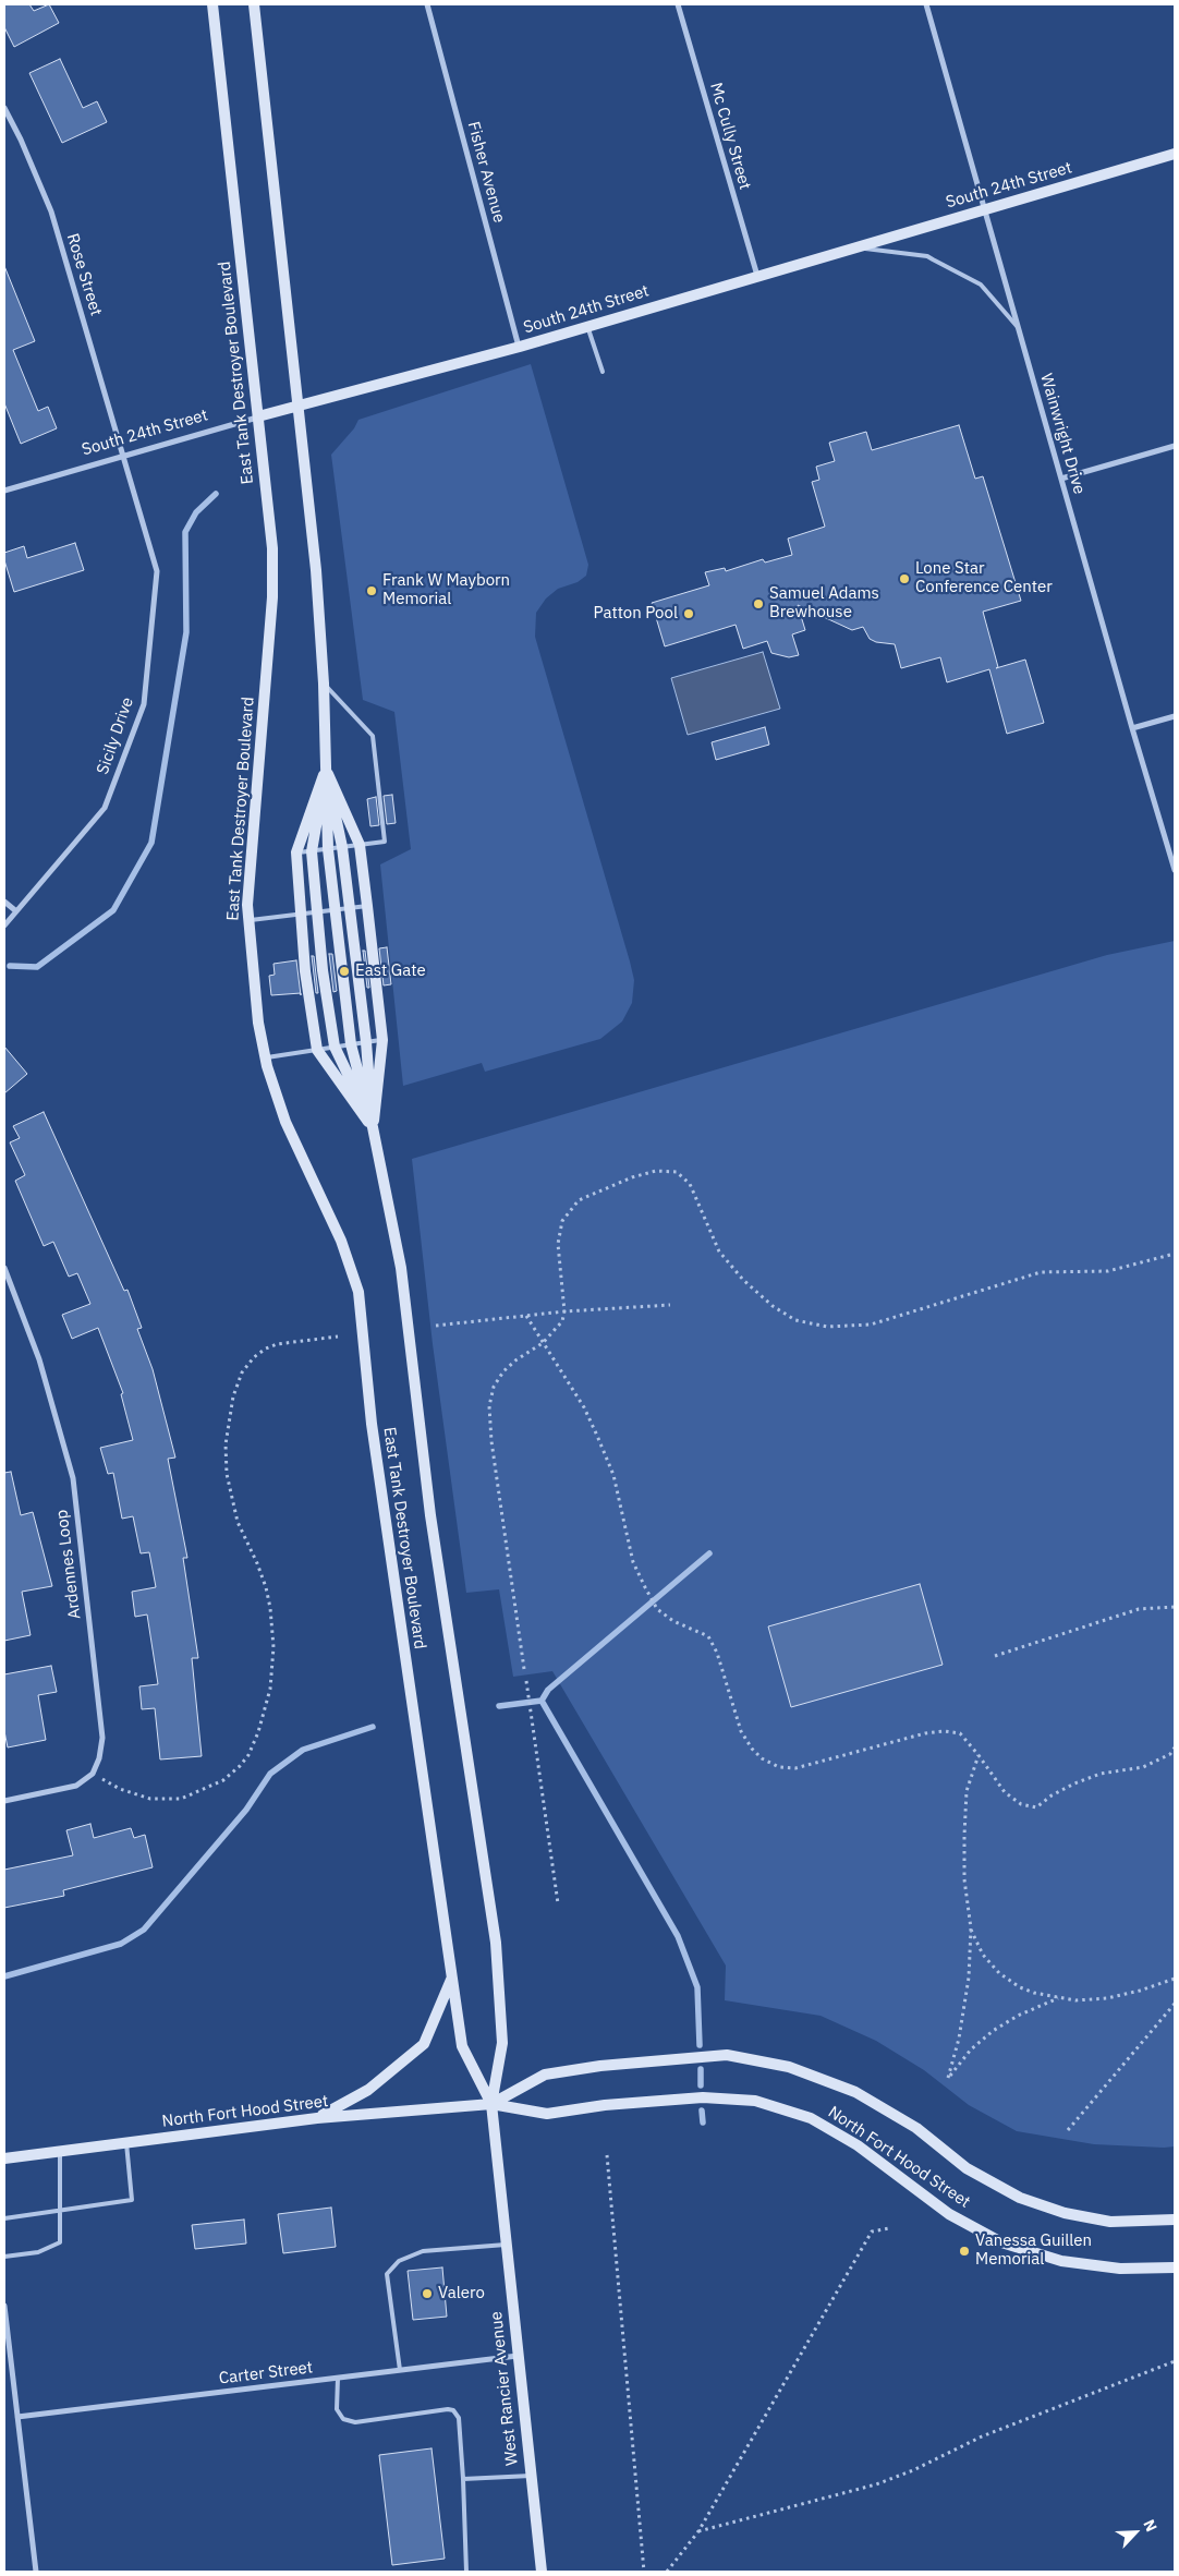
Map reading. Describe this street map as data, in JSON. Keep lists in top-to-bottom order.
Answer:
{
  "streets": {
    "street": [
      "Mc Cully Street",
      "Fisher Avenue",
      "South 24th Street",
      "Rose Street",
      "East Tank Destroyer Boulevard",
      "Wainwright Drive",
      "Sicily Drive",
      "Ardennes Loop",
      "North Fort Hood Street",
      "Carter Street",
      "West Rancier Avenue"
    ]
  },
  "crossings": [
    ["Mc Cully Street", "South 24th Street"],
    ["Fisher Avenue", "South 24th Street"],
    ["South 24th Street", "Rose Street"],
    ["South 24th Street", "East Tank Destroyer Boulevard"],
    ["South 24th Street", "Wainwright Drive"],
    ["South 24th Street", "Sicily Drive"],
    ["Rose Street", "Sicily Drive"],
    ["East Tank Destroyer Boulevard", "North Fort Hood Street"],
    ["East Tank Destroyer Boulevard", "West Rancier Avenue"],
    ["North Fort Hood Street", "West Rancier Avenue"],
    ["Carter Street", "West Rancier Avenue"]
  ],
  "places": [
    "Lone Star Conference Center",
    "Frank W Mayborn Memorial",
    "Samuel Adams Brewhouse",
    "Patton Pool",
    "East Gate",
    "Vanessa Guillen Memorial",
    "Valero"
  ],
  "north": "top right"
}
